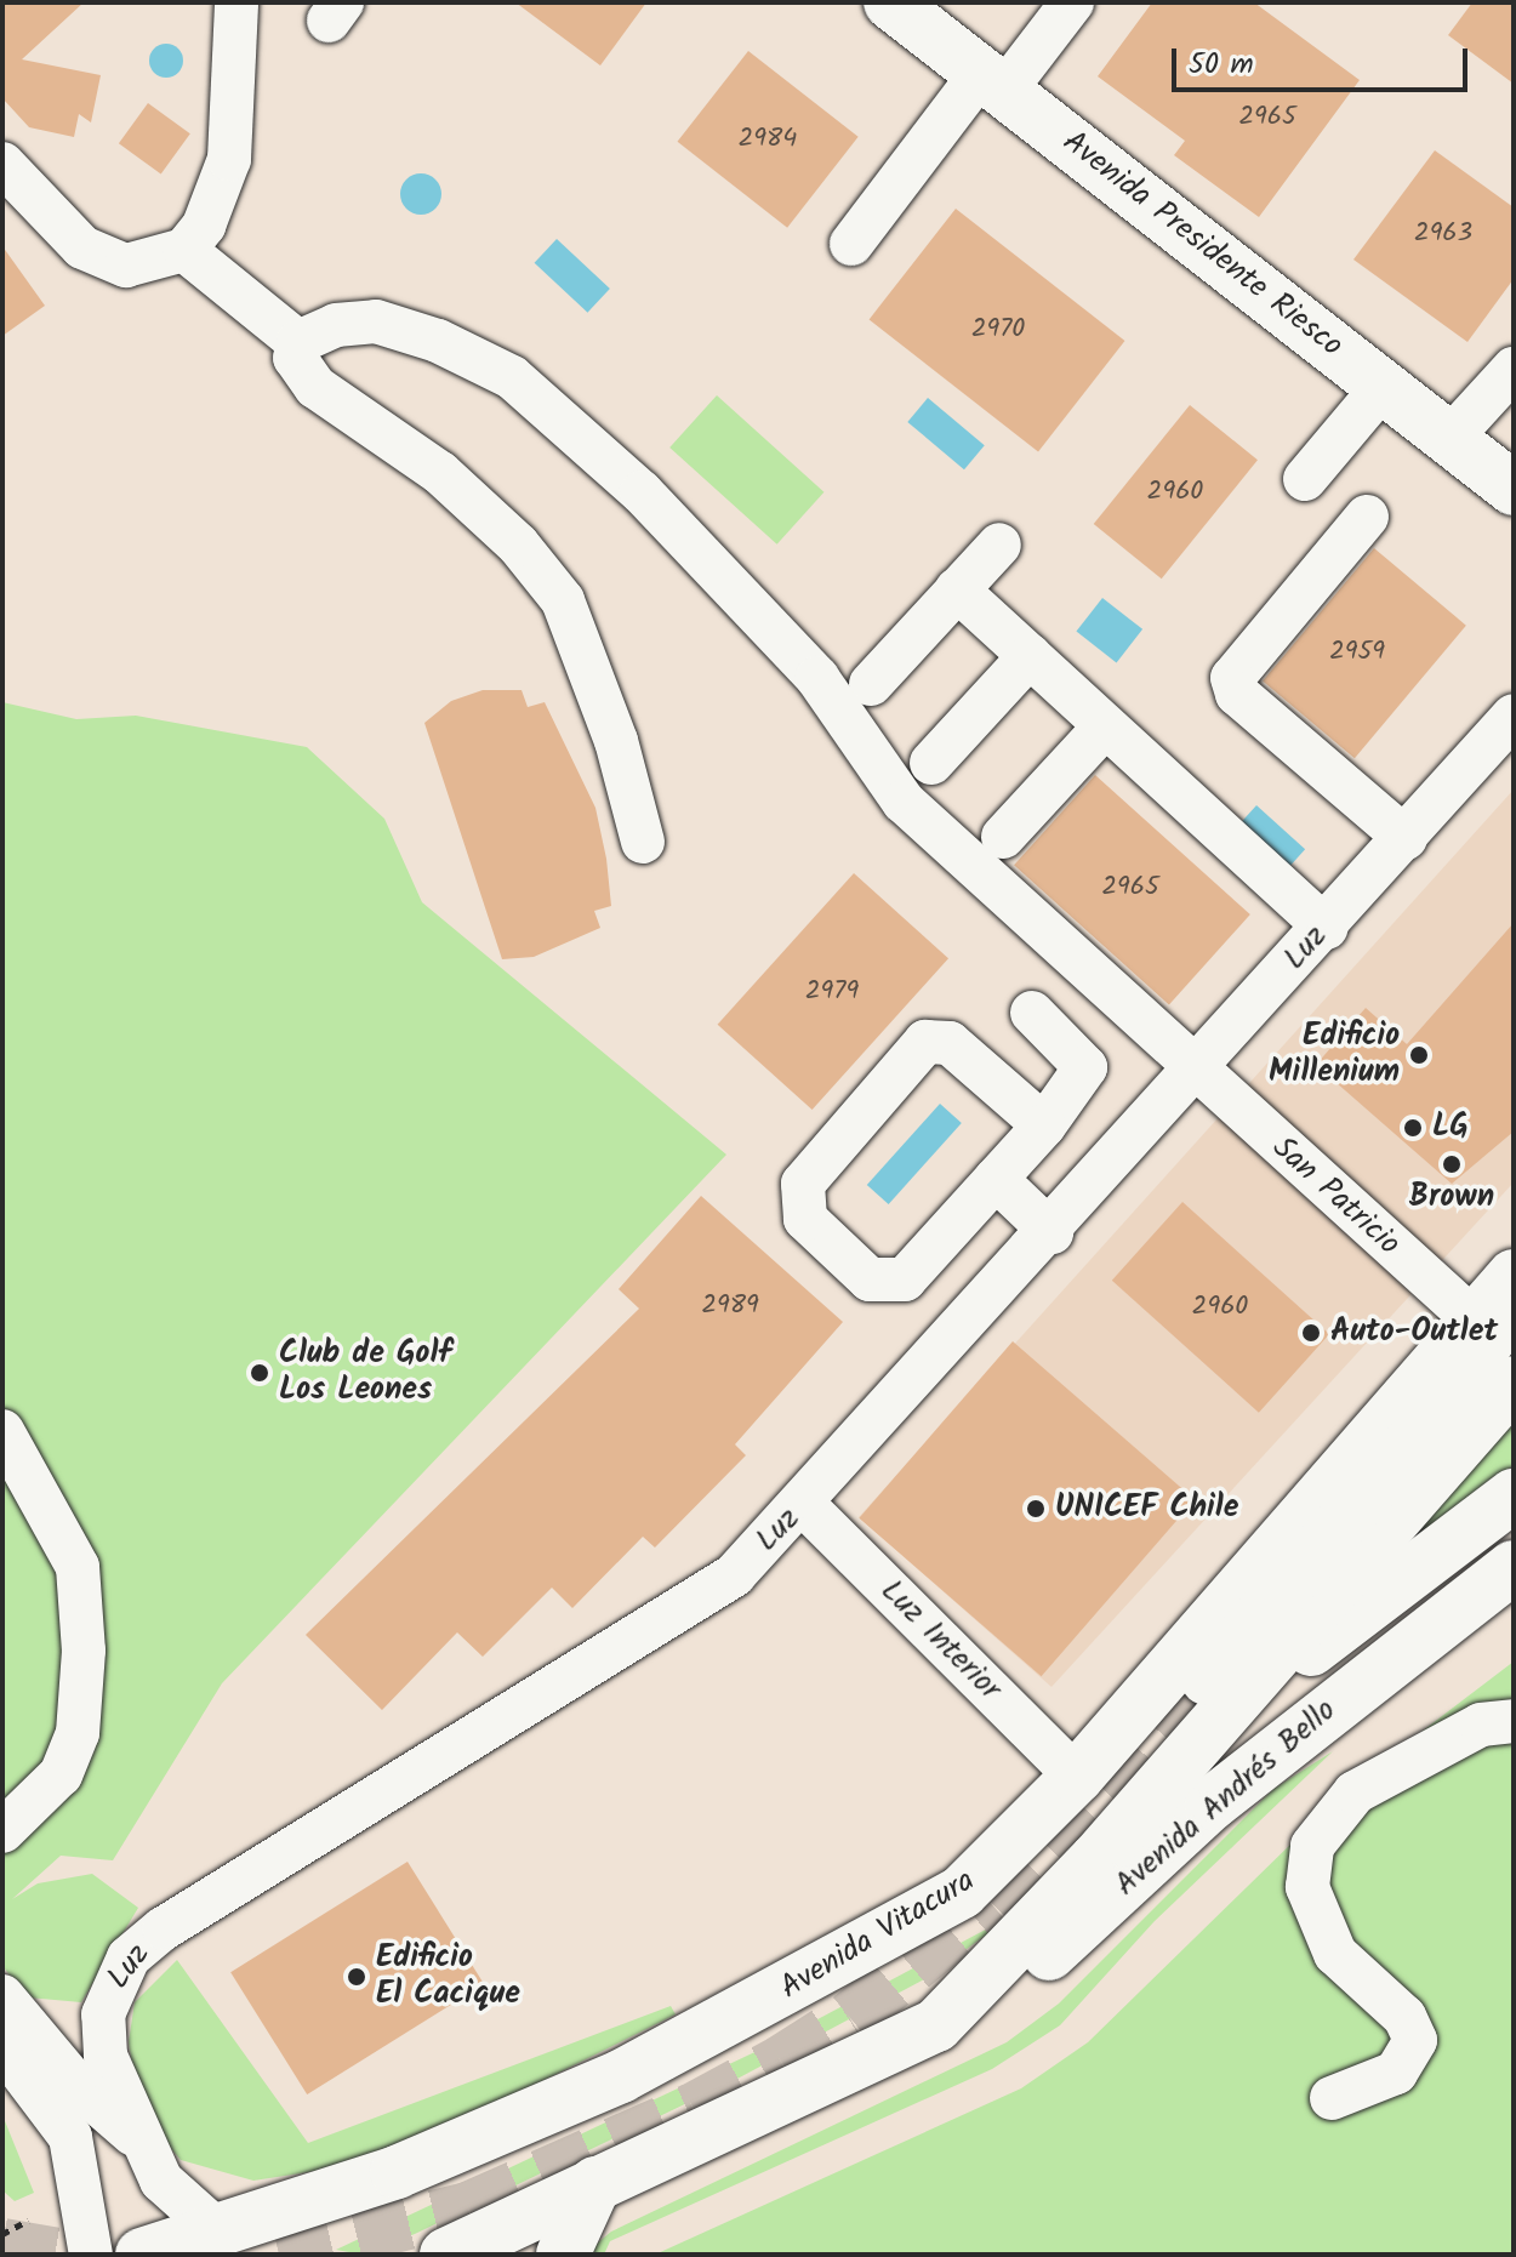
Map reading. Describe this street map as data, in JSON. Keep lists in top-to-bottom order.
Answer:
{
  "streets": {
    "main road": ["Avenida Presidente Riesco", "Avenida Andrés Bello", "Avenida Vitacura"],
    "street": ["Luz", "San Patricio", "Luz Interior"]
  },
  "crossings": [
    ["Luz", "San Patricio"],
    ["Luz", "Luz Interior"],
    ["Luz", "Avenida Vitacura"],
    ["San Patricio", "Avenida Vitacura"],
    ["Luz Interior", "Avenida Vitacura"],
    ["Avenida Andrés Bello", "Avenida Vitacura"]
  ],
  "places": [
    "Edificio Millenium",
    "LG",
    "Brown",
    "Auto-Outlet",
    "Club de Golf Los Leones",
    "UNICEF Chile",
    "Edificio El Cacique"
  ],
  "house_numbers": [
    "2965",
    "2984",
    "2963",
    "2970",
    "2960",
    "2959",
    "2965",
    "2979",
    "2989",
    "2960"
  ],
  "scale_bar": "50 m"
}
